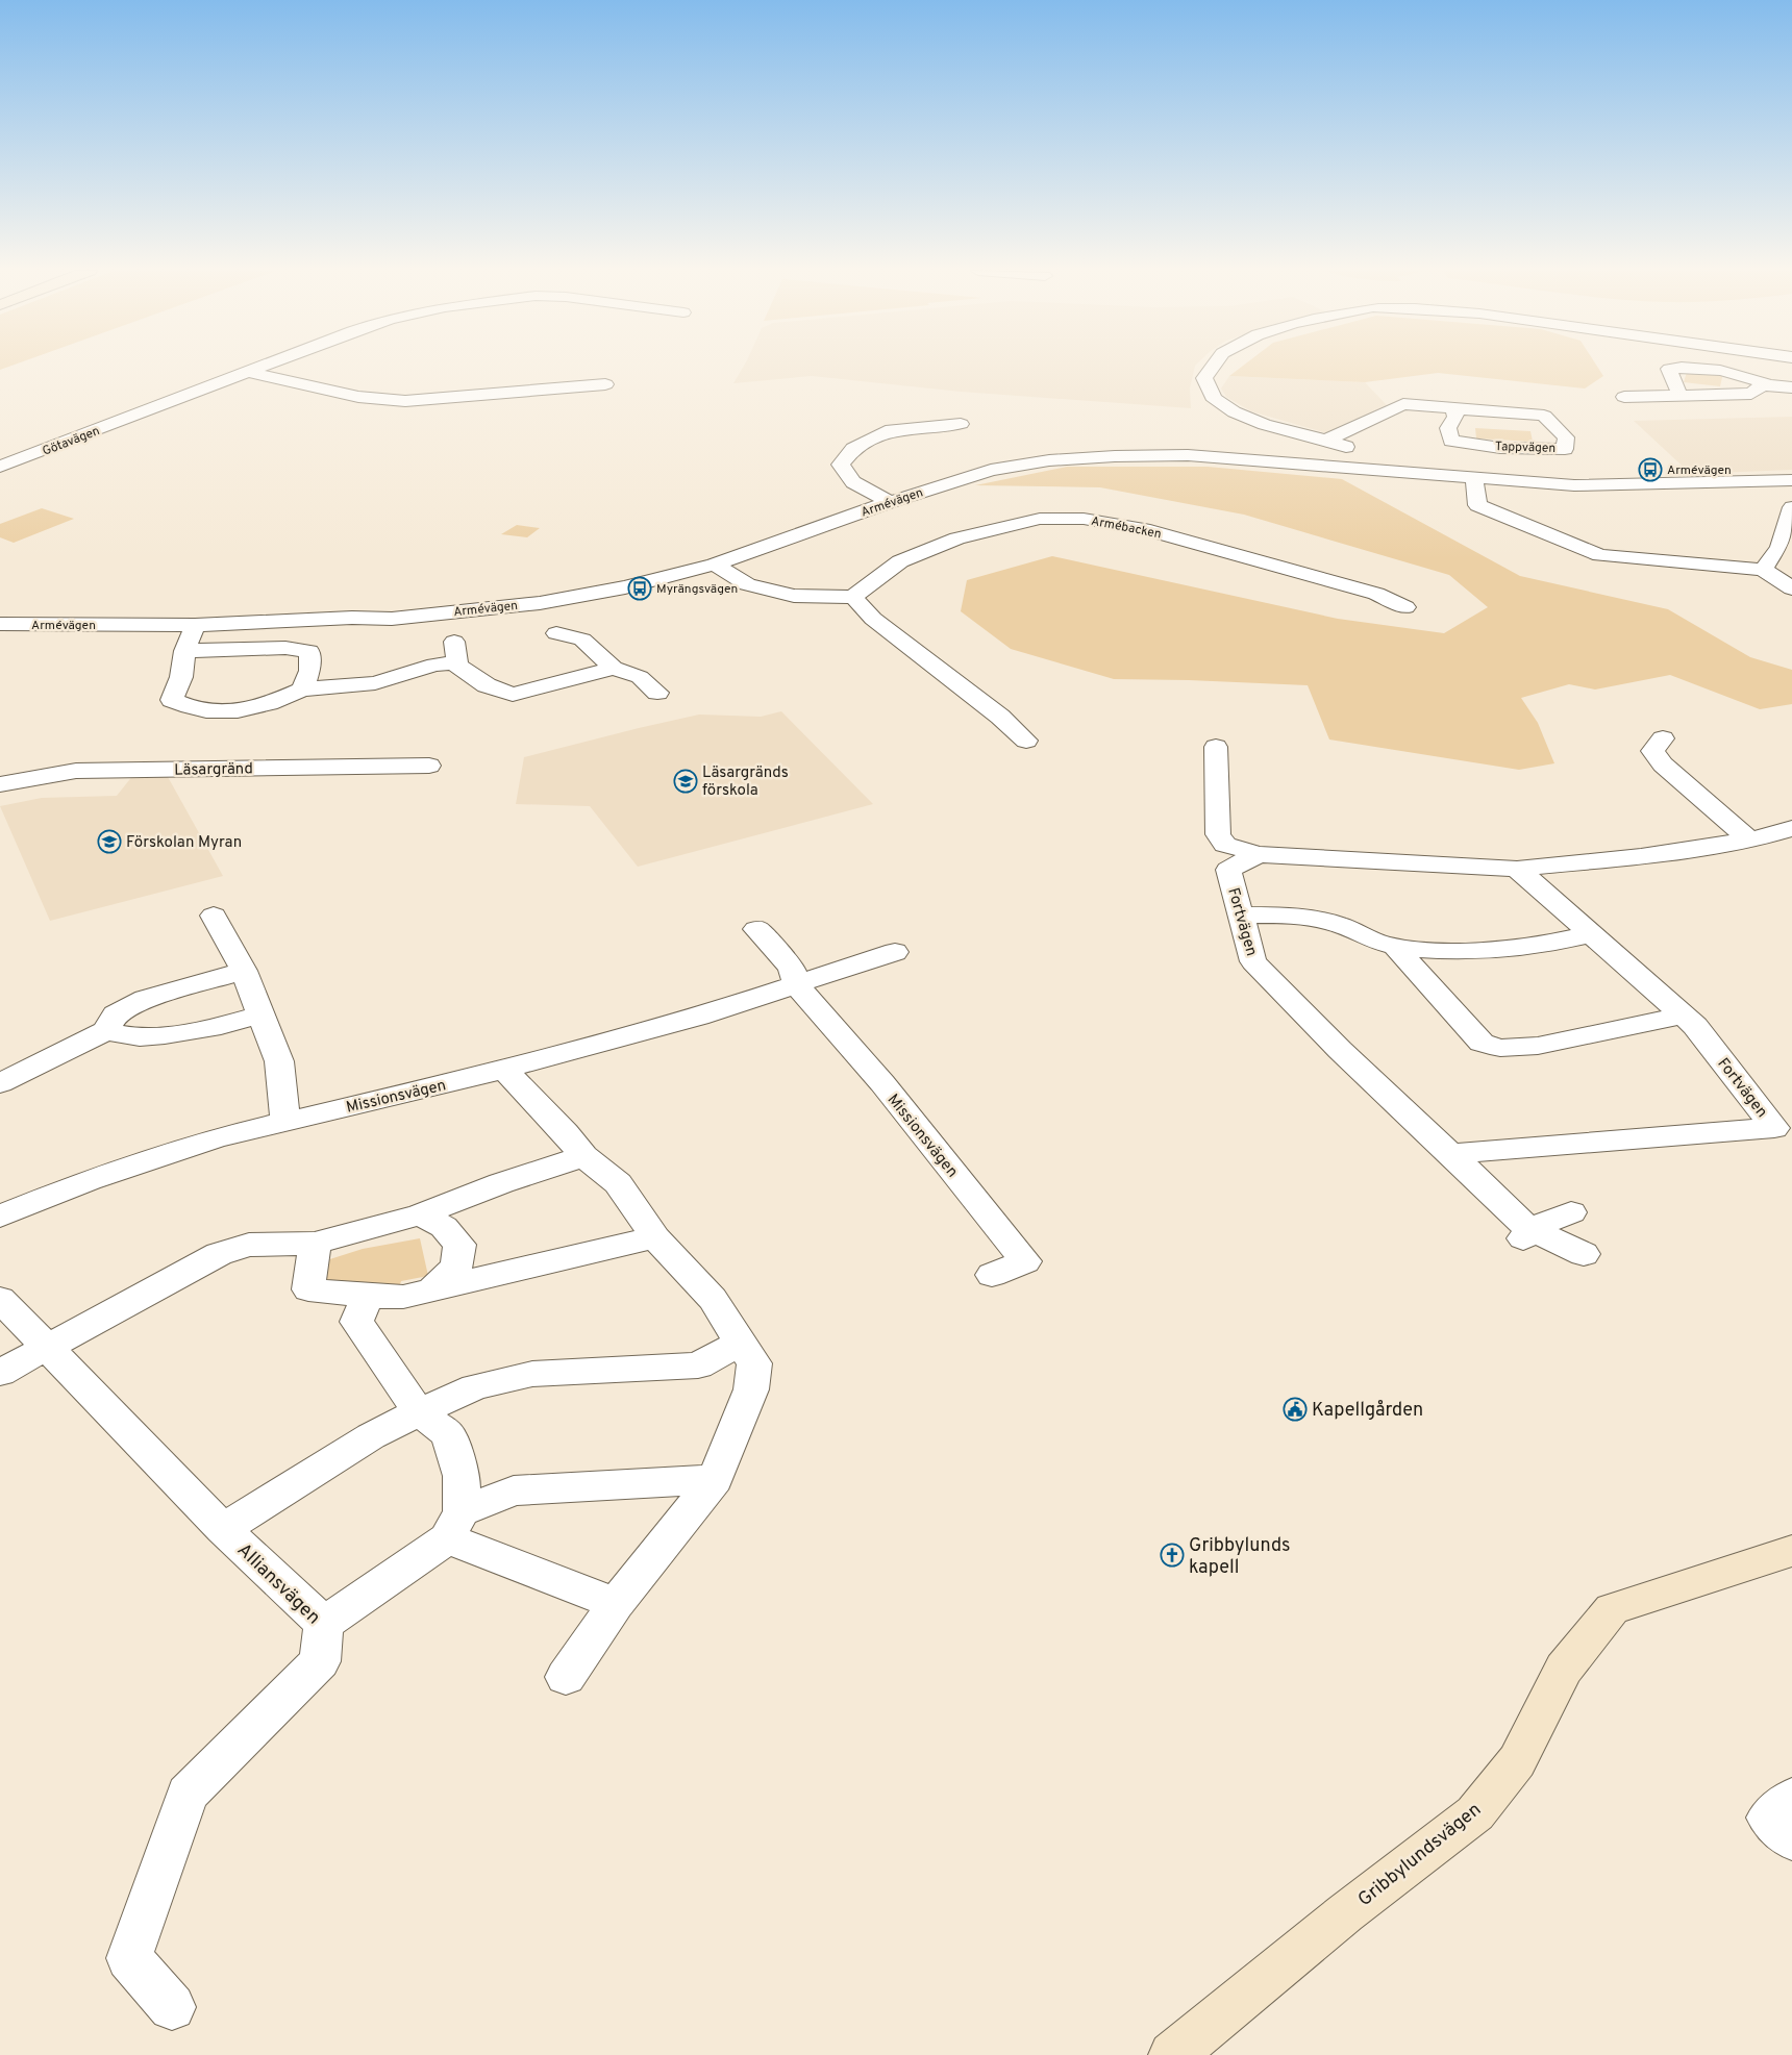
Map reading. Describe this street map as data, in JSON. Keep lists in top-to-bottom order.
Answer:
{
  "streets": {
    "street": [
      "Götavägen",
      "Tappvägen",
      "Armévägen",
      "Armébacken",
      "Läsargränd",
      "Fortvägen",
      "Missionsvägen",
      "Alliansvägen",
      "Gribbylundsvägen"
    ]
  },
  "places": {
    "bus stop": ["Armévägen", "Myrängsvägen"],
    "school or university": ["Läsargränds förskola", "Förskolan Myran"],
    "public building": ["Kapellgården"],
    "church": ["Gribbylunds kapell"]
  }
}
